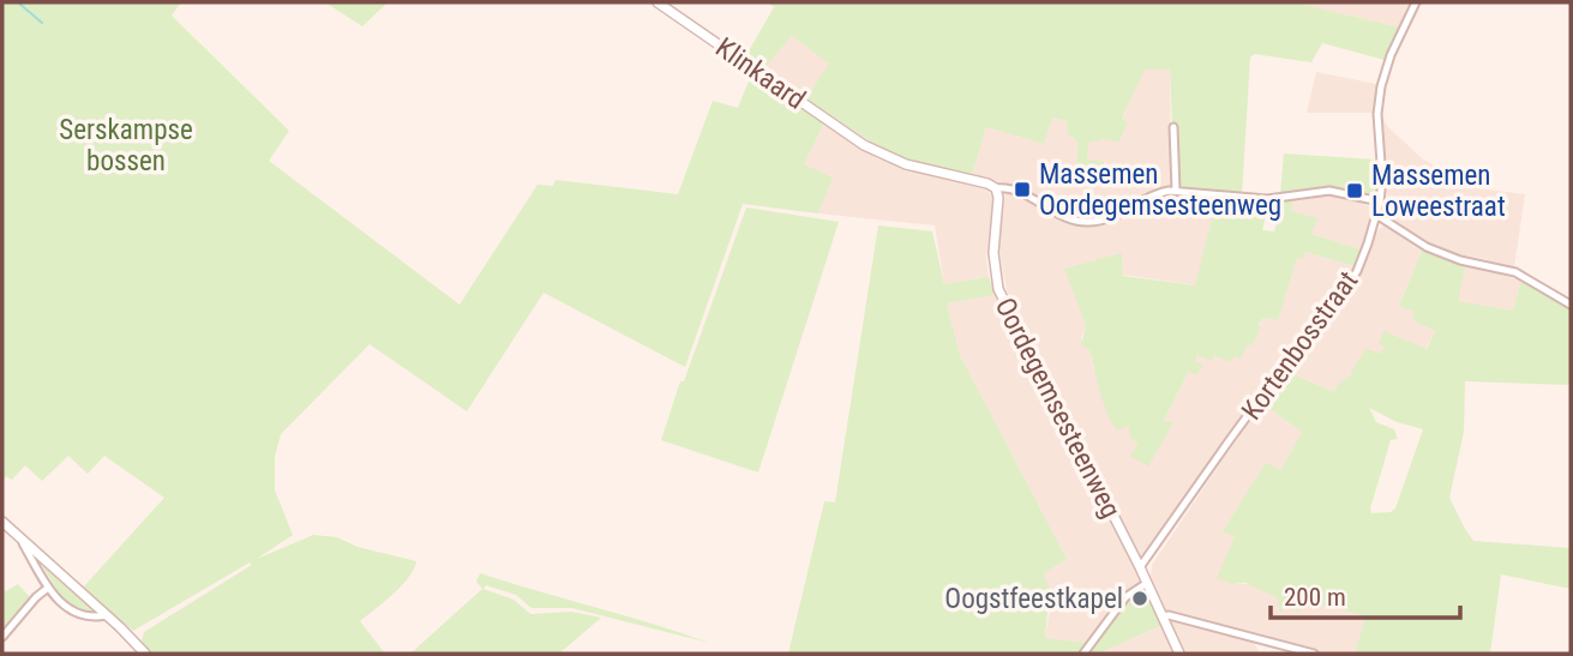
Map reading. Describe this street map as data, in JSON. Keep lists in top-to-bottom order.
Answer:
{
  "streets": {
    "street": ["Klinkaard", "Kortenbosstraat", "Oordegemsesteenweg"]
  },
  "crossings": [
    ["Klinkaard", "Oordegemsesteenweg"],
    ["Kortenbosstraat", "Oordegemsesteenweg"]
  ],
  "parks": ["Serskampse bossen"],
  "places": {
    "transit": ["Massemen Oordegemsesteenweg", "Massemen Loweestraat"],
    "other": ["Oogstfeestkapel"]
  },
  "scale_bar": "200 m"
}
